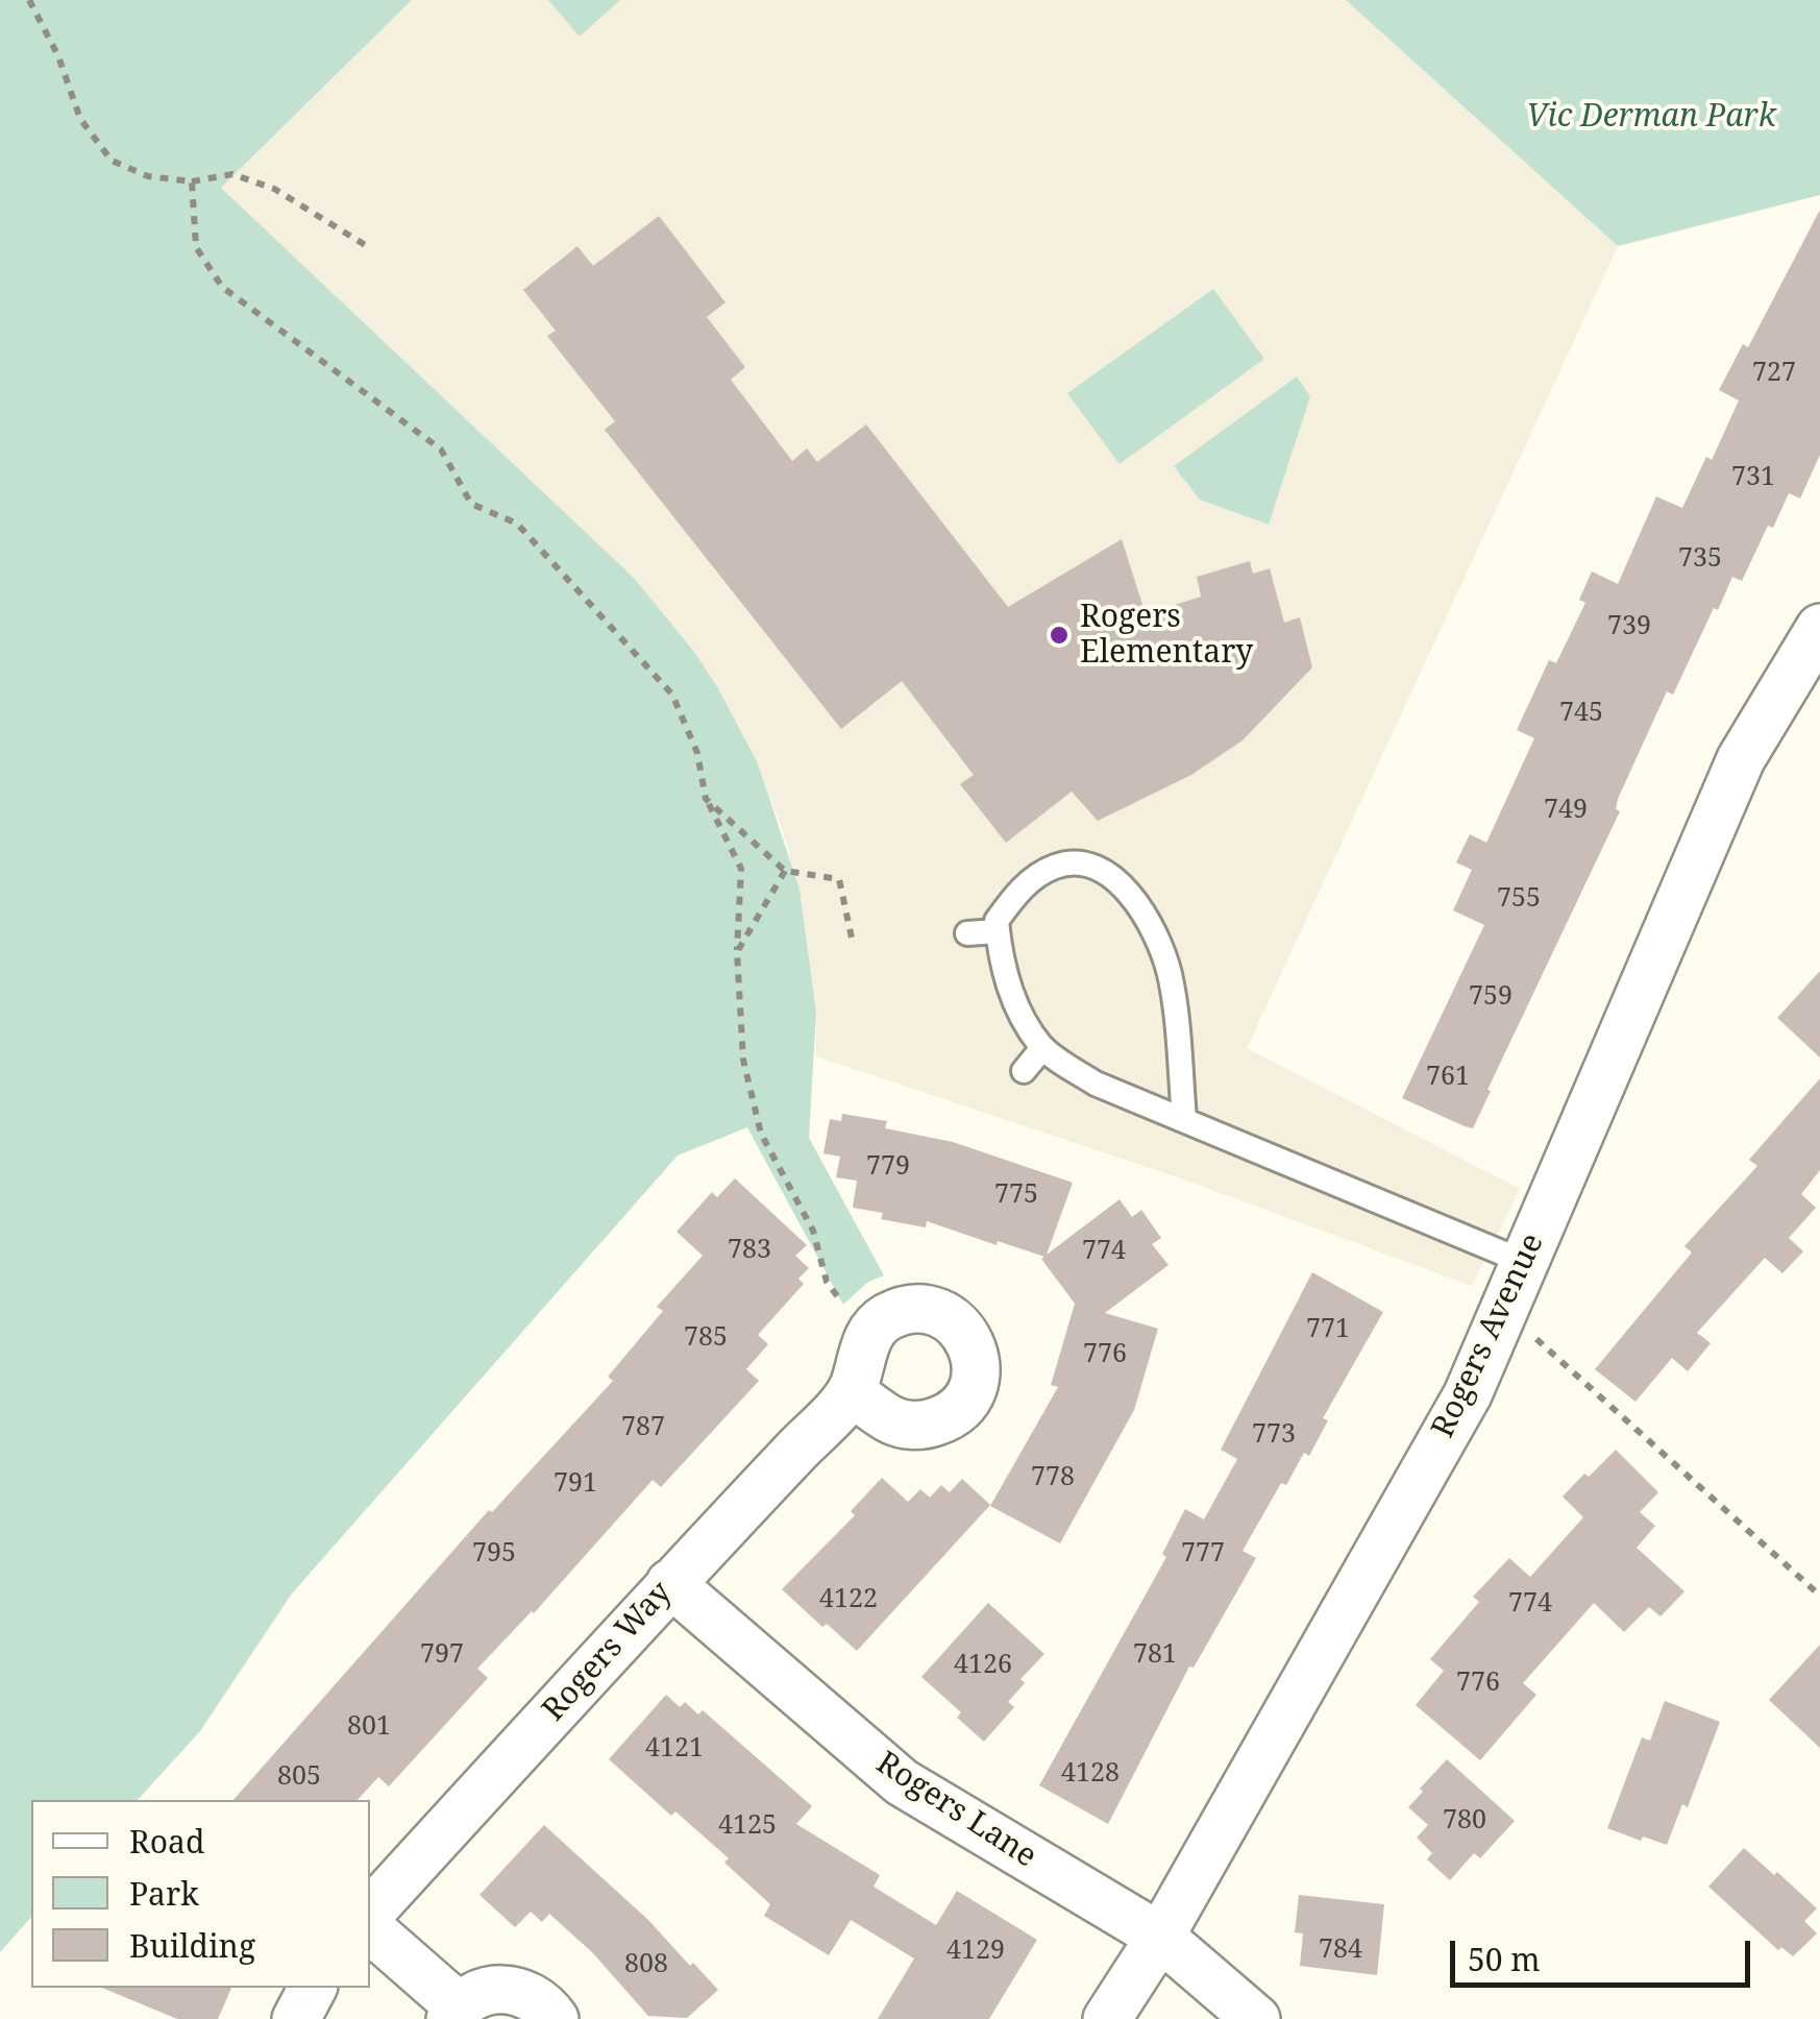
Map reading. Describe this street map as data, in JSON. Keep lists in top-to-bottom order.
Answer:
{
  "streets": {
    "street": ["Rogers Avenue", "Rogers Way", "Rogers Lane"]
  },
  "crossings": [
    ["Rogers Avenue", "Rogers Lane"],
    ["Rogers Way", "Rogers Lane"]
  ],
  "parks": ["Vic Derman Park"],
  "places": ["Rogers Elementary"],
  "house_numbers": [
    "727",
    "731",
    "735",
    "739",
    "745",
    "749",
    "755",
    "759",
    "761",
    "779",
    "775",
    "783",
    "774",
    "771",
    "785",
    "776",
    "787",
    "773",
    "778",
    "791",
    "795",
    "777",
    "4122",
    "774",
    "797",
    "781",
    "4126",
    "776",
    "801",
    "4121",
    "4128",
    "805",
    "780",
    "4125",
    "784",
    "4129",
    "808"
  ],
  "legend": ["Road", "Park", "Building"],
  "scale_bar": "50 m"
}
